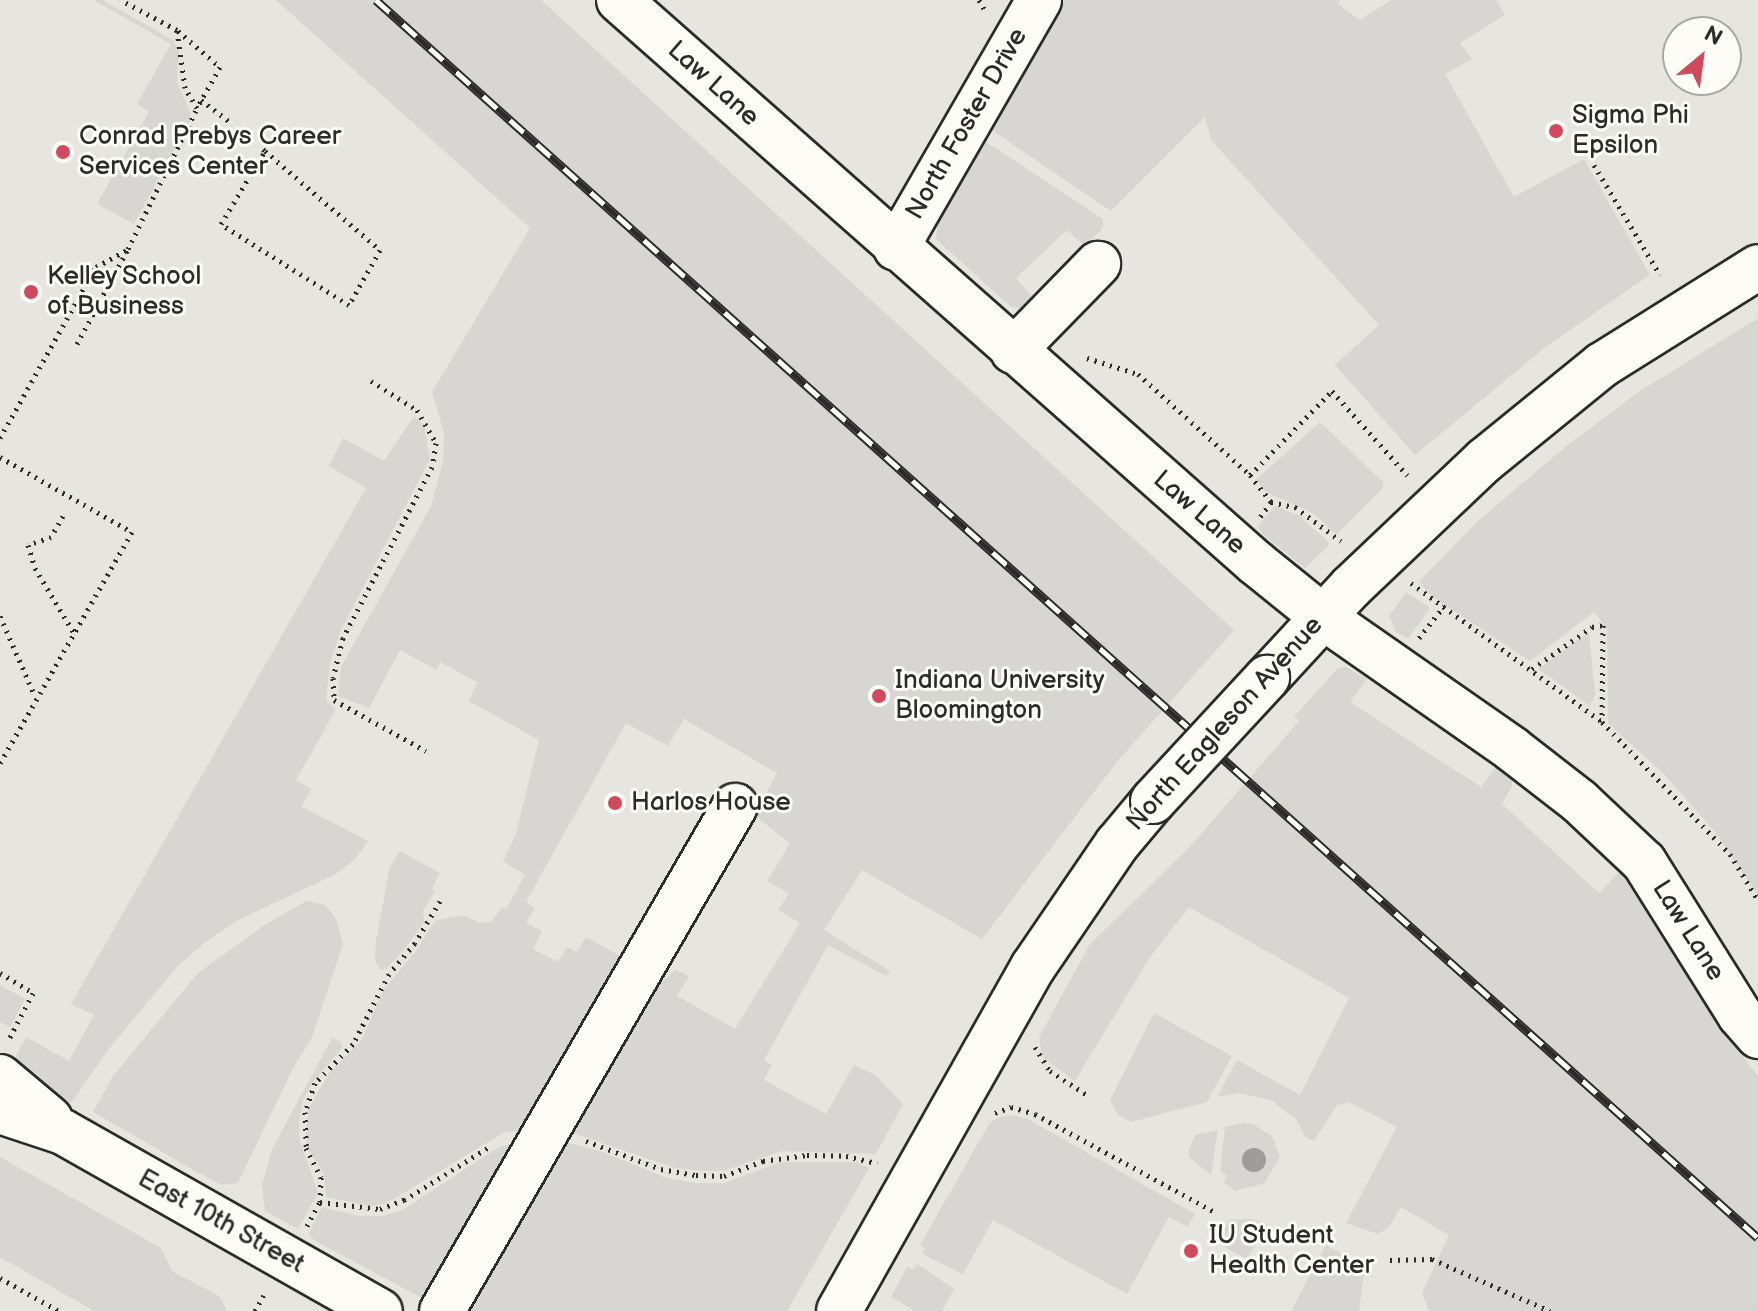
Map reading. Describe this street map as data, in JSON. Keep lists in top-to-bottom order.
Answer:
{
  "streets": {
    "street": [
      "Law Lane",
      "North Foster Drive",
      "North Eagleson Avenue",
      "East 10th Street"
    ]
  },
  "crossings": [
    ["Law Lane", "North Foster Drive"],
    ["Law Lane", "North Eagleson Avenue"]
  ],
  "places": [
    "Sigma Phi Epsilon",
    "Conrad Prebys Career Services Center",
    "Kelley School of Business",
    "Indiana University Bloomington",
    "Harlos House",
    "IU Student Health Center"
  ],
  "north": "top right"
}
